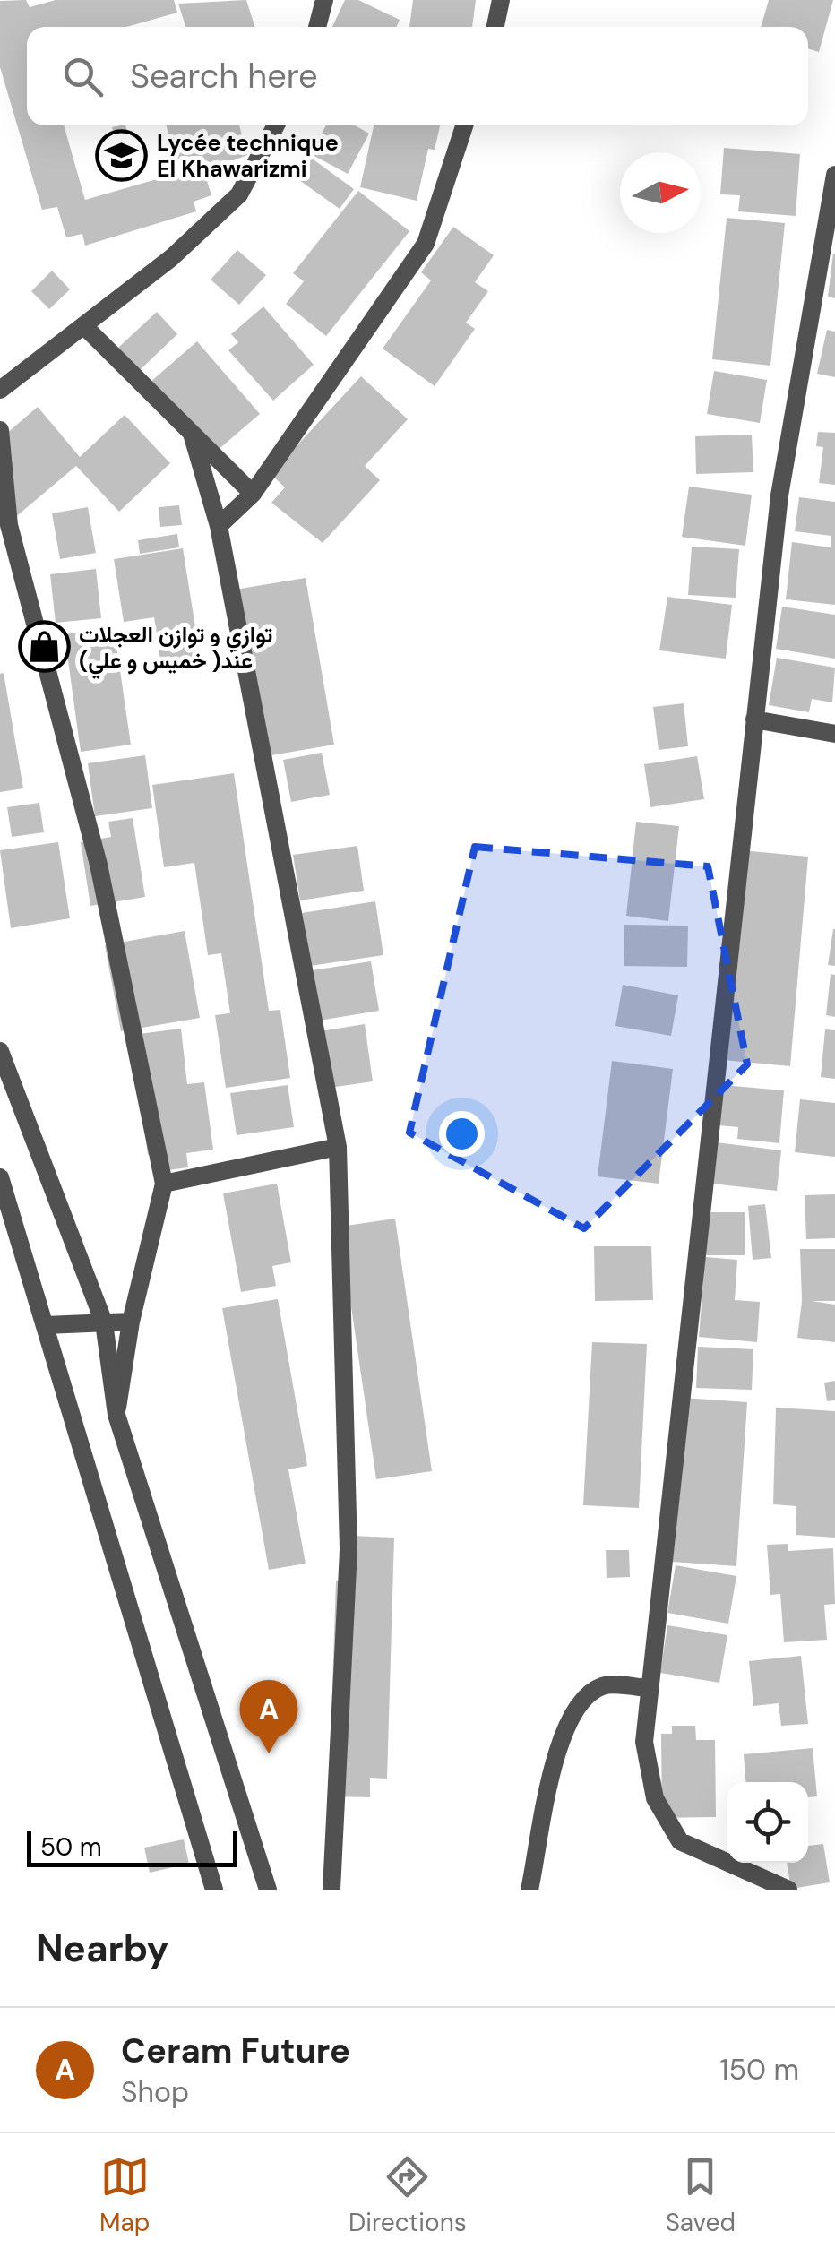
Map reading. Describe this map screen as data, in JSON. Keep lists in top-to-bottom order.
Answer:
{
  "places": {
    "school or university": ["Lycée technique El Khawarizmi"],
    "shop": ["توازي و توازن العجلات عند( خميس و علي)"]
  },
  "scale_bar": "50 m",
  "north": "right",
  "page": {
    "search": "Search here",
    "pins": "A",
    "scale": "50 m",
    "heading": "Nearby",
    "list": [
      {
        "mark": "A",
        "name": "Ceram Future",
        "note": "Shop",
        "value": "150 m"
      }
    ],
    "nav": ["Map", "Directions", "Saved"]
  }
}
